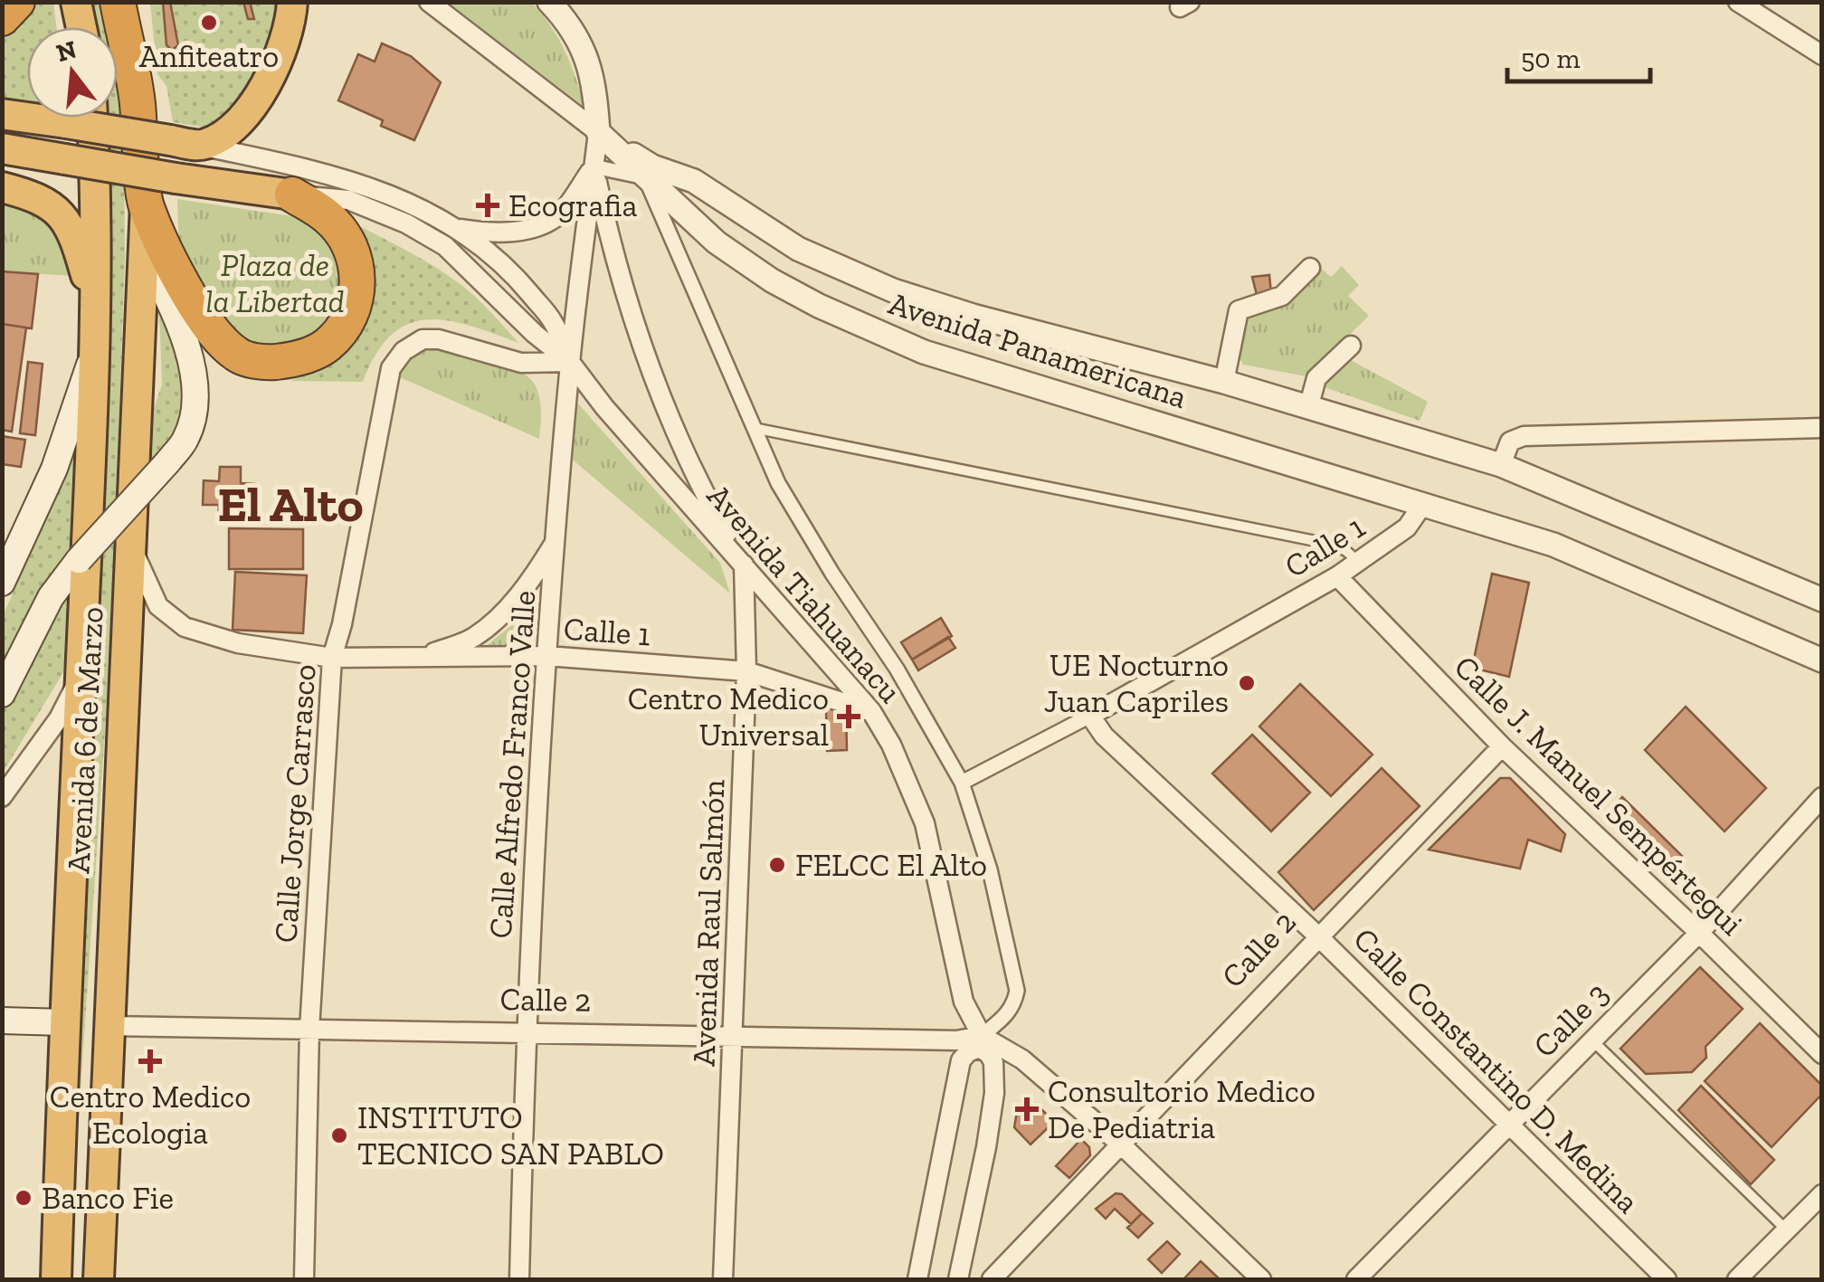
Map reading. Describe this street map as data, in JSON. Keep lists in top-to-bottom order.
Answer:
{
  "streets": {
    "highway": ["Avenida 6 de Marzo"],
    "street": [
      "Avenida Panamericana",
      "Calle 1",
      "Avenida Tiahuanacu",
      "Calle Alfredo Franco Valle",
      "Calle J. Manuel Sempértegui",
      "Calle Jorge Carrasco",
      "Avenida Raul Salmón",
      "Calle 2",
      "Calle 3",
      "Calle Constantino D. Medina"
    ]
  },
  "crossings": [
    ["Avenida Panamericana", "Calle 1"],
    ["Avenida Panamericana", "Calle Alfredo Franco Valle"],
    ["Calle 1", "Avenida Tiahuanacu"],
    ["Calle 1", "Avenida 6 de Marzo"],
    ["Calle 1", "Calle Alfredo Franco Valle"],
    ["Calle 1", "Calle J. Manuel Sempértegui"],
    ["Calle 1", "Calle Jorge Carrasco"],
    ["Calle 1", "Avenida Raul Salmón"],
    ["Calle 1", "Calle Constantino D. Medina"],
    ["Avenida Tiahuanacu", "Calle Alfredo Franco Valle"],
    ["Avenida Tiahuanacu", "Calle Jorge Carrasco"],
    ["Avenida Tiahuanacu", "Avenida Raul Salmón"],
    ["Avenida Tiahuanacu", "Calle 2"],
    ["Avenida 6 de Marzo", "Calle 2"],
    ["Calle Alfredo Franco Valle", "Calle Jorge Carrasco"],
    ["Calle Alfredo Franco Valle", "Calle 2"],
    ["Calle J. Manuel Sempértegui", "Calle 2"],
    ["Calle J. Manuel Sempértegui", "Calle 3"],
    ["Calle Jorge Carrasco", "Calle 2"],
    ["Avenida Raul Salmón", "Calle 2"],
    ["Calle 2", "Calle Constantino D. Medina"],
    ["Calle 3", "Calle Constantino D. Medina"]
  ],
  "districts": ["El Alto"],
  "parks": ["Plaza de la Libertad"],
  "places": {
    "other": [
      "Anfiteatro",
      "UE Nocturno Juan Capriles",
      "FELCC El Alto",
      "INSTITUTO TECNICO SAN PABLO",
      "Banco Fie"
    ],
    "health": [
      "Ecografia",
      "Centro Medico Universal",
      "Centro Medico Ecologia",
      "Consultorio Medico De Pediatria"
    ]
  },
  "scale_bar": "50 m",
  "north": "top"
}
